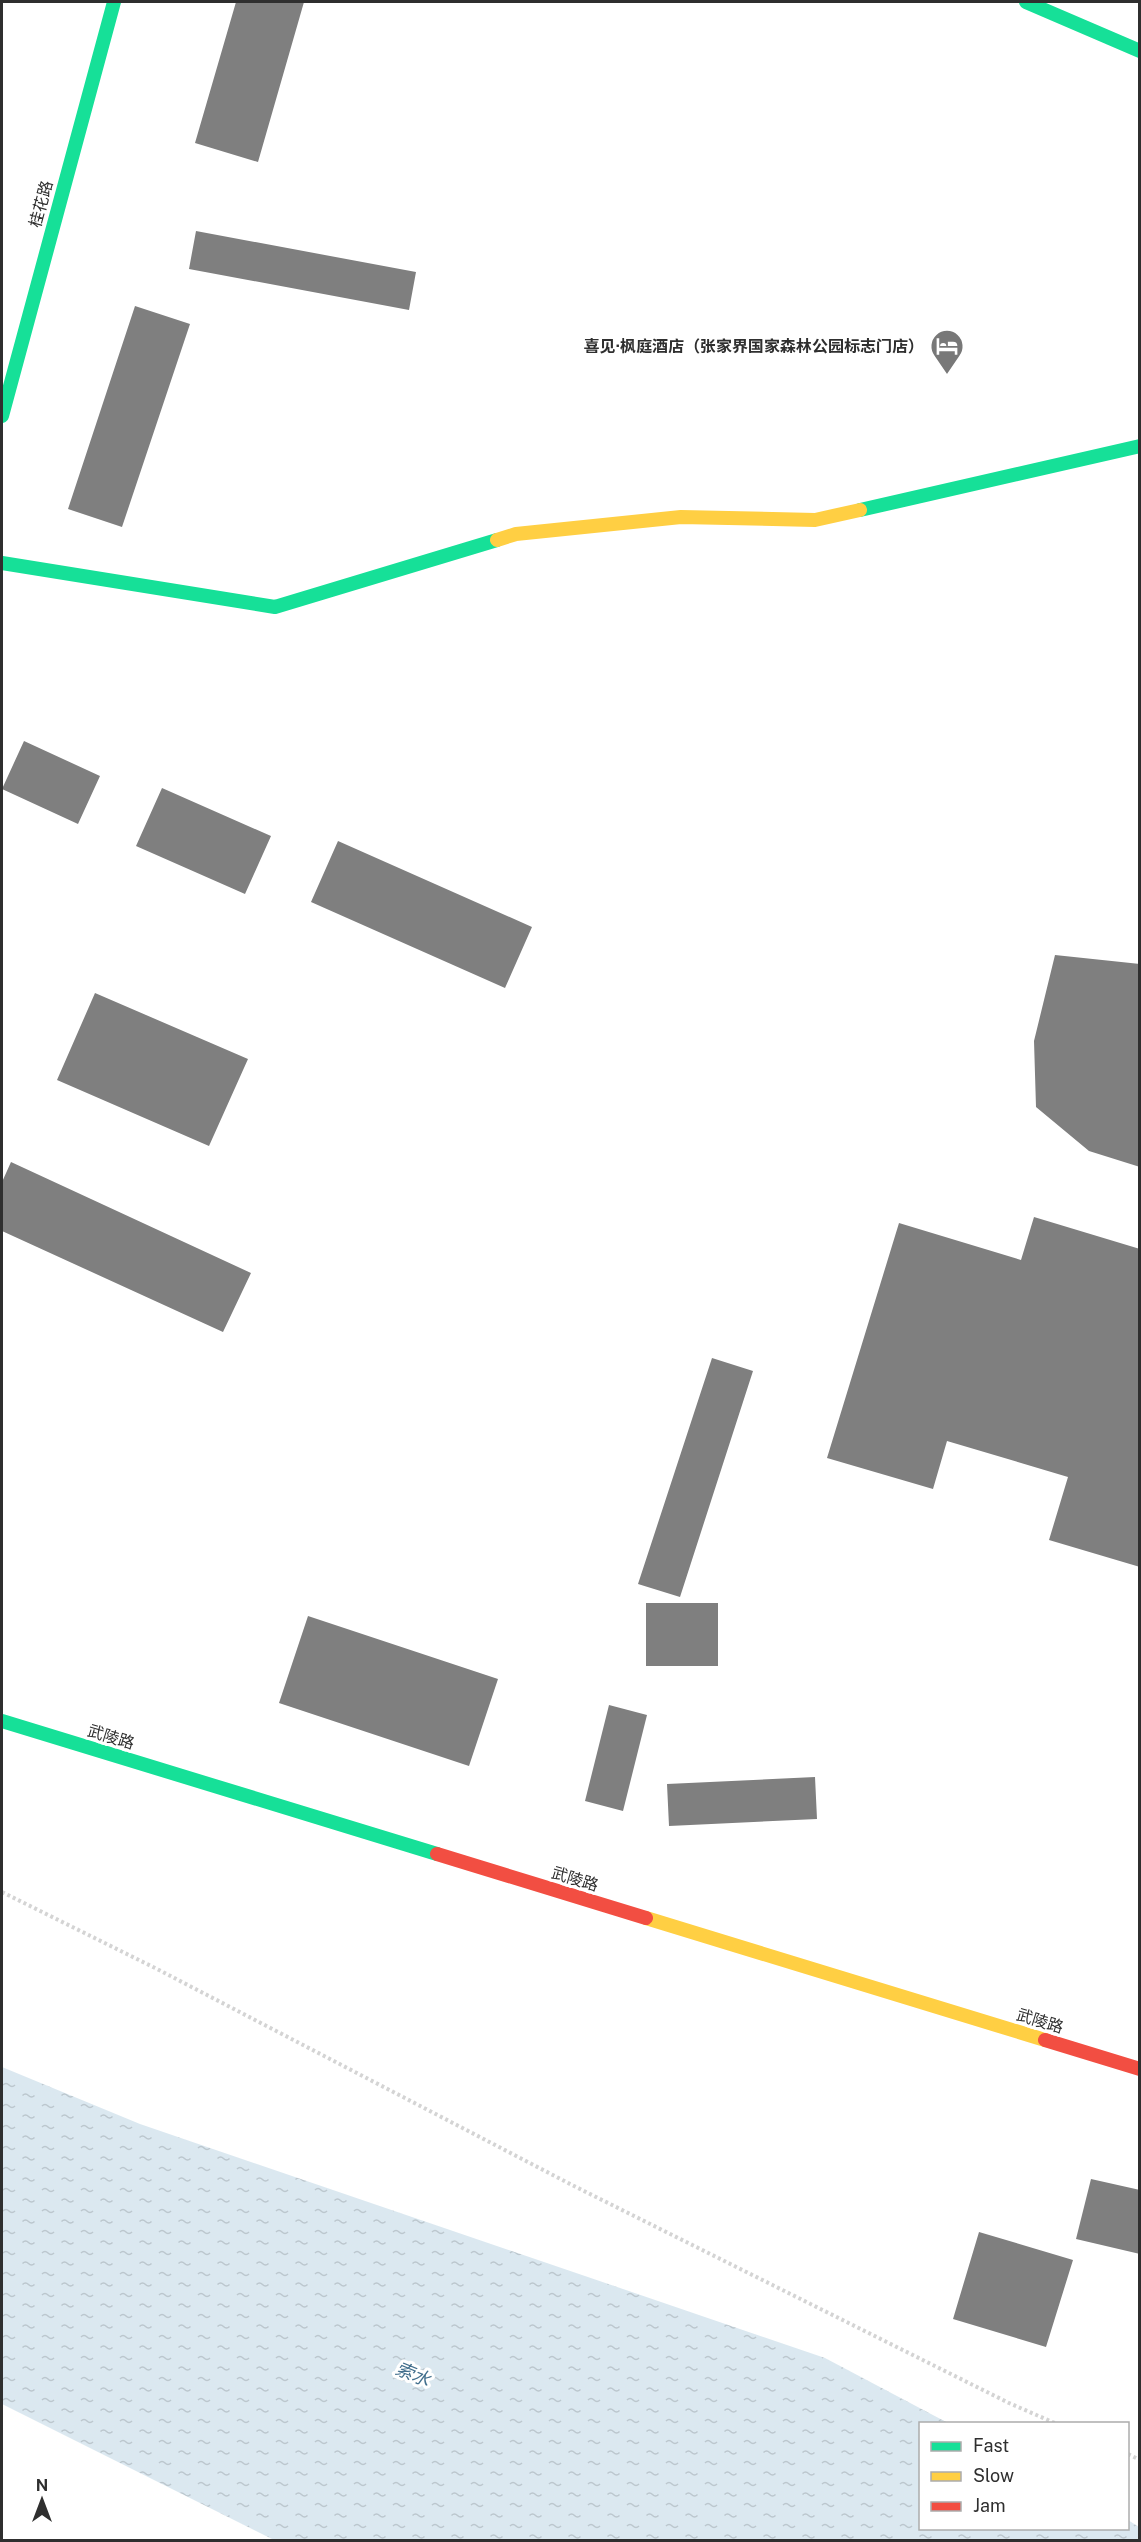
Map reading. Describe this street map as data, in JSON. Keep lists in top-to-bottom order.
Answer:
{
  "streets": {
    "main road": ["桂花路", "武陵路"]
  },
  "water": ["索水"],
  "places": {
    "hotel": ["喜见·枫庭酒店（张家界国家森林公园标志门店）"]
  },
  "legend": ["Fast", "Slow", "Jam"],
  "north": "top"
}
